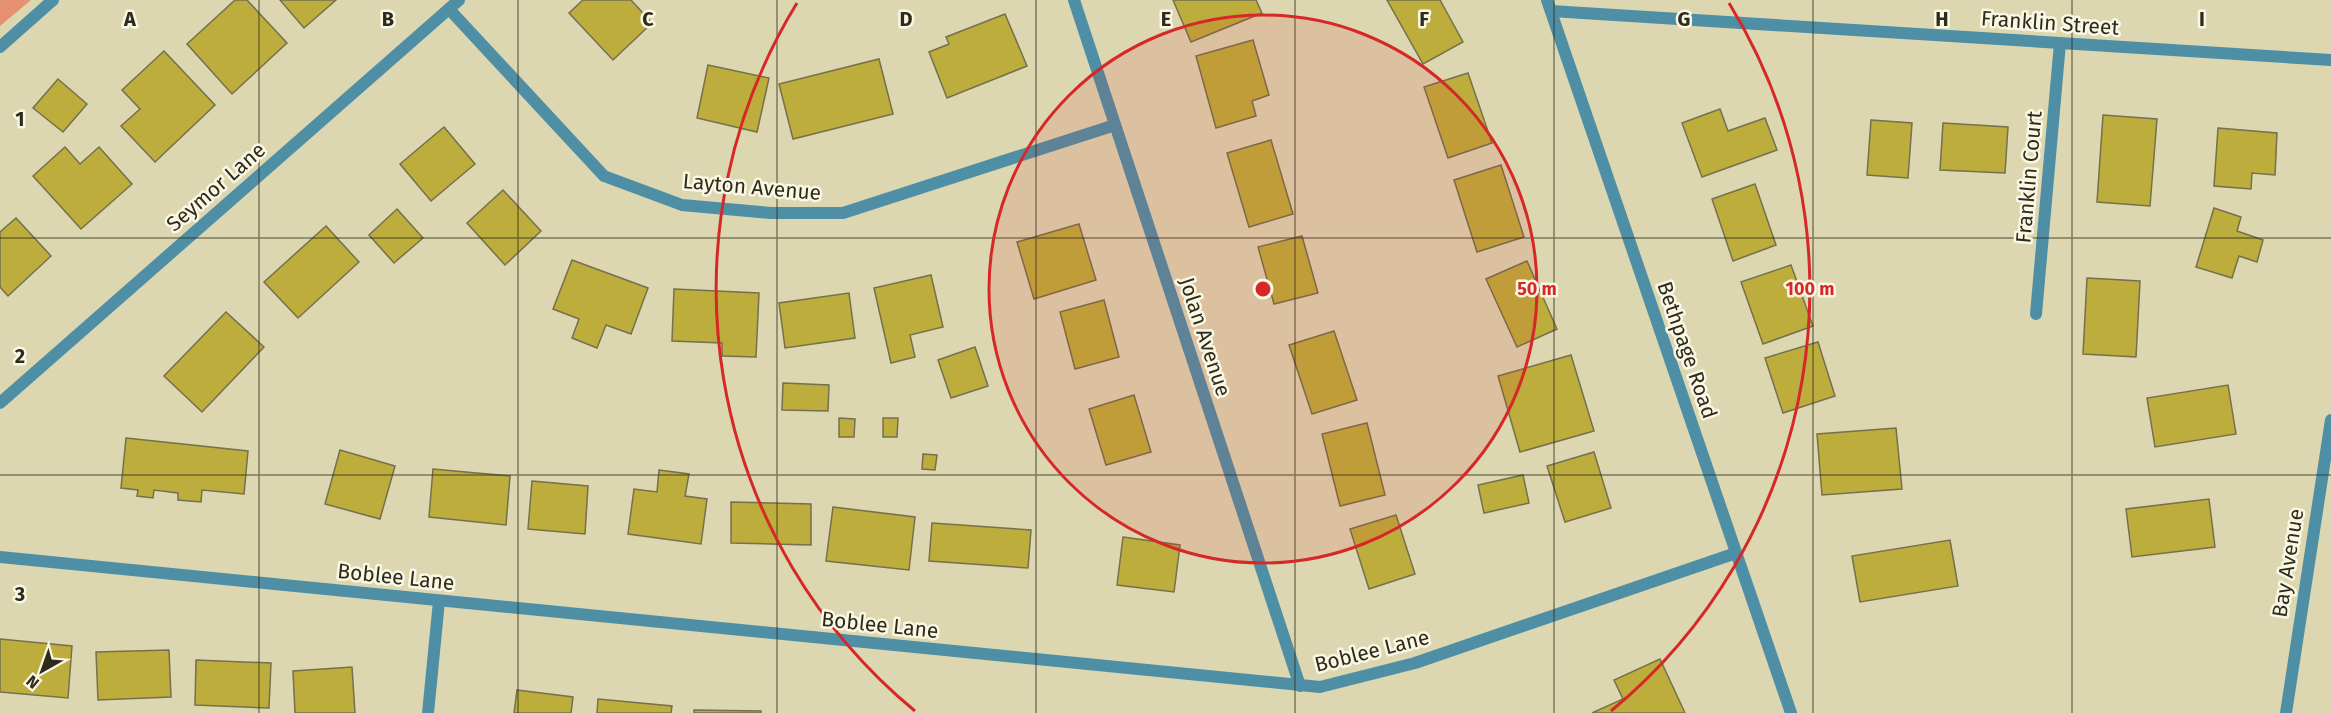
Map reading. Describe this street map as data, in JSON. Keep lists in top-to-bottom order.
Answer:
{
  "streets": {
    "street": [
      "Franklin Street",
      "Franklin Court",
      "Seymor Lane",
      "Layton Avenue",
      "Jolan Avenue",
      "Bethpage Road",
      "Bay Avenue",
      "Boblee Lane"
    ]
  },
  "crossings": [
    ["Franklin Street", "Franklin Court"],
    ["Franklin Street", "Bethpage Road"],
    ["Seymor Lane", "Layton Avenue"],
    ["Layton Avenue", "Jolan Avenue"],
    ["Jolan Avenue", "Boblee Lane"],
    ["Bethpage Road", "Boblee Lane"]
  ],
  "north": "bottom left",
  "grid": {
    "columns": [
      "A",
      "B",
      "C",
      "D",
      "E",
      "F",
      "G",
      "H",
      "I"
    ],
    "rows": ["1", "2", "3"]
  },
  "rings": ["50 m", "100 m"]
}
